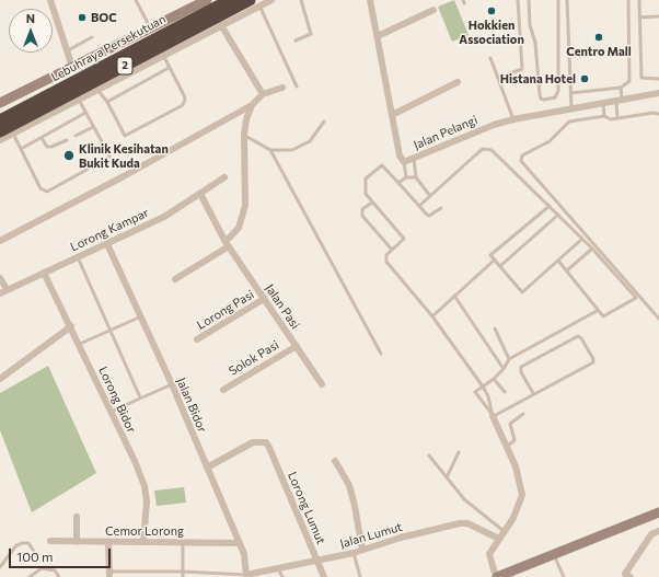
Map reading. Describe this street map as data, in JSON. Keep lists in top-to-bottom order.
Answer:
{
  "streets": {
    "highway": ["Lebuhraya Persekutuan", "2"],
    "street": [
      "Jalan Pelangi",
      "Lorong Kampar",
      "Jalan Pasi",
      "Lorong Pasi",
      "Solok Pasi",
      "Lorong Bidor",
      "Jalan Bidor",
      "Lorong Lumut",
      "Cemor Lorong",
      "Jalan Lumut"
    ]
  },
  "crossings": [
    ["Lorong Kampar", "Jalan Pasi"],
    ["Lorong Kampar", "Lorong Bidor"],
    ["Lorong Kampar", "Jalan Bidor"],
    ["Jalan Pasi", "Lorong Pasi"],
    ["Jalan Pasi", "Solok Pasi"],
    ["Lorong Bidor", "Cemor Lorong"],
    ["Jalan Bidor", "Lorong Lumut"],
    ["Jalan Bidor", "Cemor Lorong"],
    ["Jalan Bidor", "Jalan Lumut"],
    ["Lorong Lumut", "Jalan Lumut"]
  ],
  "places": [
    "Hokkien Association",
    "BOC",
    "Centro Mall",
    "Histana Hotel",
    "Klinik Kesihatan Bukit Kuda"
  ],
  "scale_bar": "100 m",
  "north": "top"
}
